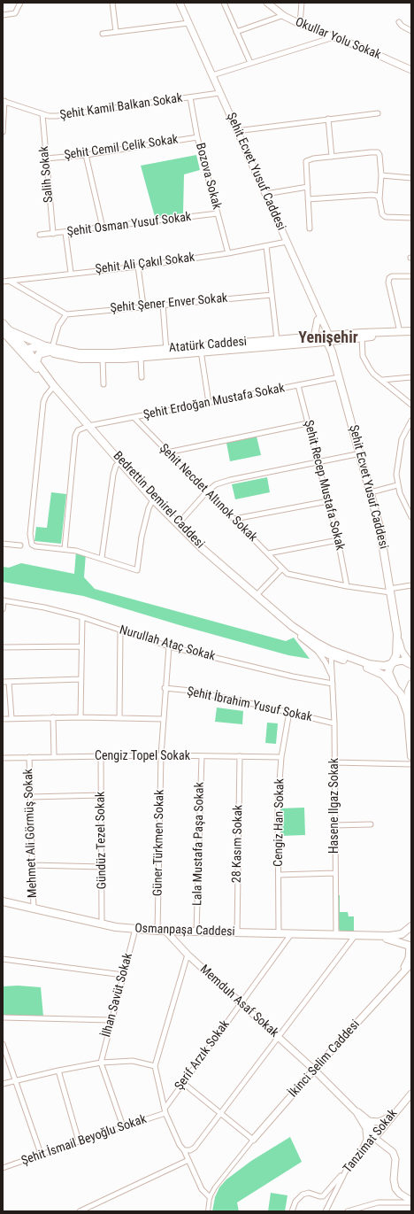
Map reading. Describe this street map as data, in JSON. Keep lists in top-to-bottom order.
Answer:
{
  "streets": {
    "main road": [
      "Şehit Ecvet Yusuf Caddesi",
      "Atatürk Caddesi",
      "Bedrettin Demirel Caddesi",
      "Osmanpaşa Caddesi"
    ],
    "street": [
      "Okullar Yolu Sokak",
      "Şehit Kamil Balkan Sokak",
      "Şehit Cemil Celik Sokak",
      "Salih Sokak",
      "Bozova Sokak",
      "Şehit Osman Yusuf Sokak",
      "Şehit Ali Çakıl Sokak",
      "Şehit Şener Enver Sokak",
      "Şehit Erdoğan Mustafa Sokak",
      "Şehit Recep Mustafa Sokak",
      "Şehit Necdet Altınok Sokak",
      "Nurullah Ataç Sokak",
      "Şehit İbrahim Yusuf Sokak",
      "Cengiz Topel Sokak",
      "Hasene Ilgaz Sokak",
      "Cengiz Han Sokak",
      "Mehmet Ali Görmüş Sokak",
      "Gündüz Tezel Sokak",
      "Güner Türkmen Sokak",
      "Lala Mustafa Paşa Sokak",
      "28 Kasım Sokak",
      "İlhan Savüt Sokak",
      "Memduh Asaf Sokak",
      "Şerif Arzık Sokak",
      "İkinci Selim Caddesi",
      "Şehit İsmail Beyoğlu Sokak",
      "Tanzimat Sokak"
    ]
  },
  "crossings": [
    ["Şehit Kamil Balkan Sokak", "Şehit Ecvet Yusuf Caddesi"],
    ["Şehit Kamil Balkan Sokak", "Salih Sokak"],
    ["Şehit Kamil Balkan Sokak", "Bozova Sokak"],
    ["Şehit Cemil Celik Sokak", "Salih Sokak"],
    ["Şehit Cemil Celik Sokak", "Bozova Sokak"],
    ["Şehit Ecvet Yusuf Caddesi", "Şehit Ali Çakıl Sokak"],
    ["Şehit Ecvet Yusuf Caddesi", "Atatürk Caddesi"],
    ["Şehit Ecvet Yusuf Caddesi", "Şehit Erdoğan Mustafa Sokak"],
    ["Şehit Ecvet Yusuf Caddesi", "Şehit Necdet Altınok Sokak"],
    ["Şehit Ecvet Yusuf Caddesi", "Bedrettin Demirel Caddesi"],
    ["Salih Sokak", "Şehit Osman Yusuf Sokak"],
    ["Bozova Sokak", "Şehit Osman Yusuf Sokak"],
    ["Bozova Sokak", "Şehit Ali Çakıl Sokak"],
    ["Atatürk Caddesi", "Bedrettin Demirel Caddesi"],
    ["Şehit Erdoğan Mustafa Sokak", "Şehit Recep Mustafa Sokak"],
    ["Şehit Erdoğan Mustafa Sokak", "Şehit Necdet Altınok Sokak"],
    ["Şehit Erdoğan Mustafa Sokak", "Bedrettin Demirel Caddesi"],
    ["Şehit Recep Mustafa Sokak", "Şehit Necdet Altınok Sokak"],
    ["Bedrettin Demirel Caddesi", "Hasene Ilgaz Sokak"],
    ["Nurullah Ataç Sokak", "Hasene Ilgaz Sokak"],
    ["Nurullah Ataç Sokak", "Güner Türkmen Sokak"],
    ["Şehit İbrahim Yusuf Sokak", "Hasene Ilgaz Sokak"],
    ["Şehit İbrahim Yusuf Sokak", "Cengiz Han Sokak"],
    ["Şehit İbrahim Yusuf Sokak", "Güner Türkmen Sokak"],
    ["Cengiz Topel Sokak", "Cengiz Han Sokak"],
    ["Cengiz Topel Sokak", "Mehmet Ali Görmüş Sokak"],
    ["Cengiz Topel Sokak", "Gündüz Tezel Sokak"],
    ["Cengiz Topel Sokak", "Güner Türkmen Sokak"],
    ["Cengiz Topel Sokak", "Lala Mustafa Paşa Sokak"],
    ["Cengiz Topel Sokak", "28 Kasım Sokak"],
    ["Hasene Ilgaz Sokak", "Osmanpaşa Caddesi"],
    ["Cengiz Han Sokak", "Osmanpaşa Caddesi"],
    ["Mehmet Ali Görmüş Sokak", "Osmanpaşa Caddesi"],
    ["Gündüz Tezel Sokak", "Osmanpaşa Caddesi"],
    ["Güner Türkmen Sokak", "Osmanpaşa Caddesi"],
    ["Lala Mustafa Paşa Sokak", "Osmanpaşa Caddesi"],
    ["28 Kasım Sokak", "Osmanpaşa Caddesi"],
    ["Osmanpaşa Caddesi", "İlhan Savüt Sokak"],
    ["Osmanpaşa Caddesi", "Memduh Asaf Sokak"],
    ["Osmanpaşa Caddesi", "Şerif Arzık Sokak"],
    ["Osmanpaşa Caddesi", "İkinci Selim Caddesi"],
    ["Memduh Asaf Sokak", "Şerif Arzık Sokak"],
    ["Memduh Asaf Sokak", "İkinci Selim Caddesi"],
    ["Şerif Arzık Sokak", "Şehit İsmail Beyoğlu Sokak"]
  ],
  "districts": ["Yenişehir"]
}
